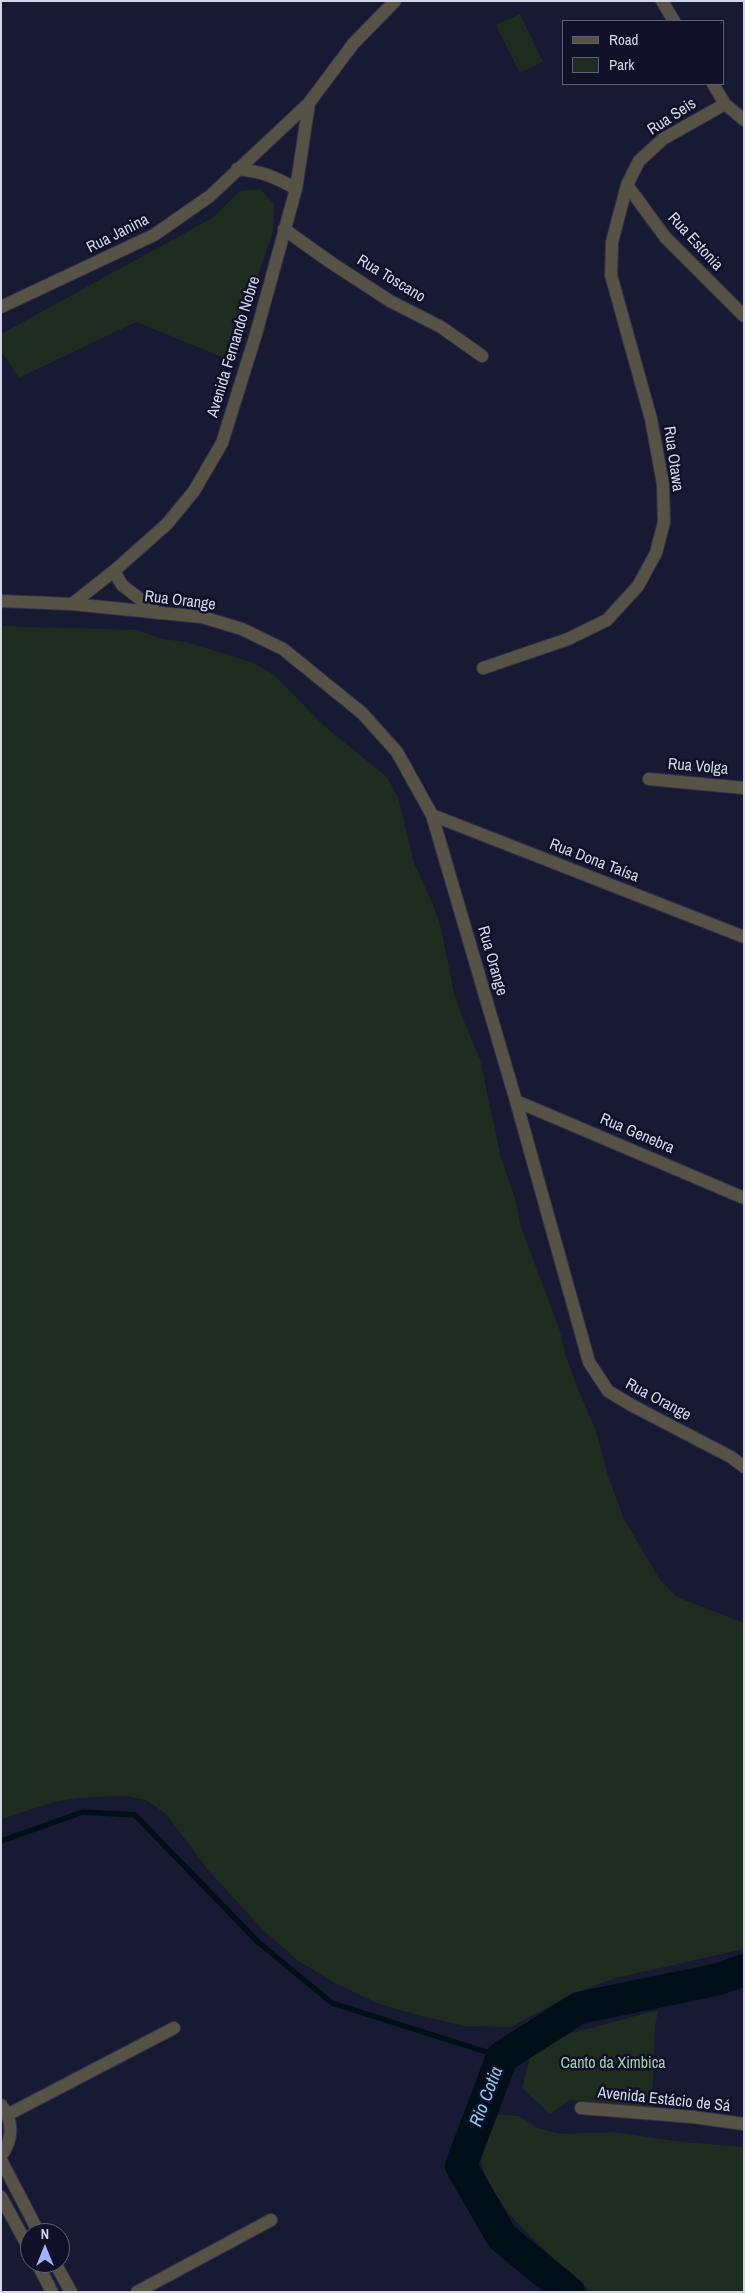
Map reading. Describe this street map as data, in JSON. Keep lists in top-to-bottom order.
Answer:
{
  "streets": {
    "street": [
      "Rua Seis",
      "Rua Janina",
      "Rua Estonia",
      "Rua Toscano",
      "Avenida Fernando Nobre",
      "Rua Otawa",
      "Rua Orange",
      "Rua Volga",
      "Rua Dona Taísa",
      "Rua Genebra",
      "Avenida Estácio de Sá"
    ]
  },
  "crossings": [
    ["Rua Seis", "Rua Otawa"],
    ["Rua Janina", "Avenida Fernando Nobre"],
    ["Rua Estonia", "Rua Otawa"],
    ["Rua Toscano", "Avenida Fernando Nobre"],
    ["Avenida Fernando Nobre", "Rua Orange"],
    ["Rua Orange", "Rua Dona Taísa"],
    ["Rua Orange", "Rua Genebra"]
  ],
  "water": ["Rio Cotia"],
  "parks": ["Canto da Ximbica"],
  "legend": ["Road", "Park"],
  "north": "top"
}
